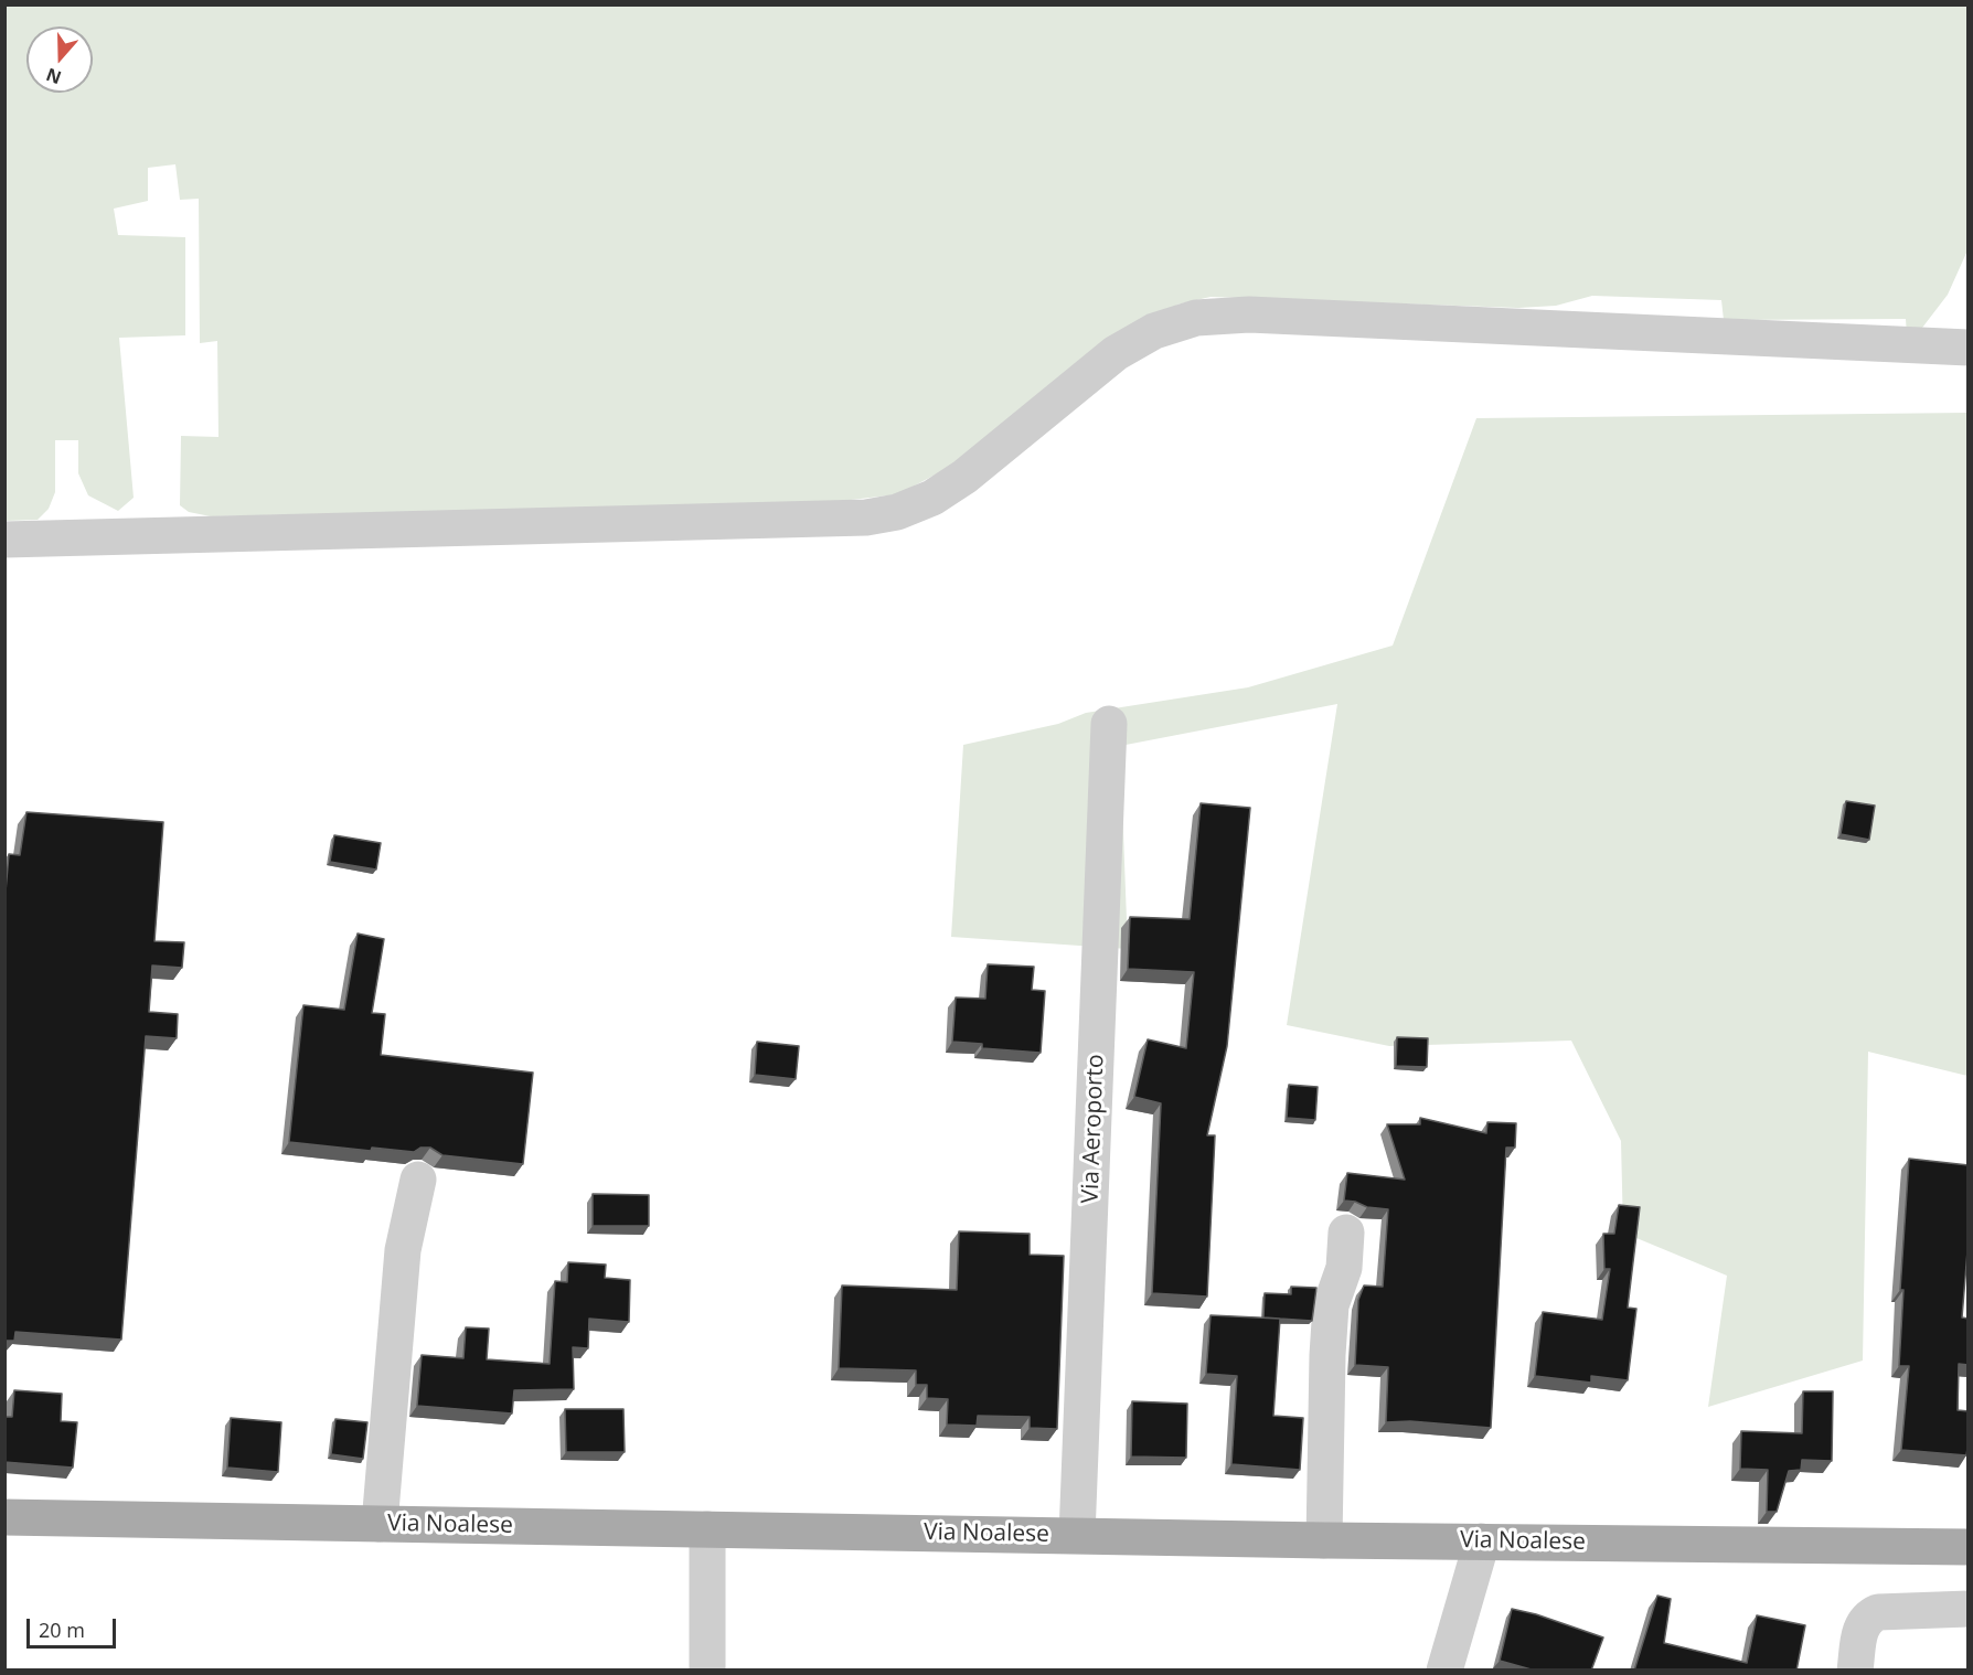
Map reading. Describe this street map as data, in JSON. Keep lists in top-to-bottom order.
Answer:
{
  "streets": {
    "main road": ["Via Noalese"],
    "street": ["Via Aeroporto"]
  },
  "crossings": [
    ["Via Aeroporto", "Via Noalese"]
  ],
  "scale_bar": "20 m",
  "north": "bottom"
}
